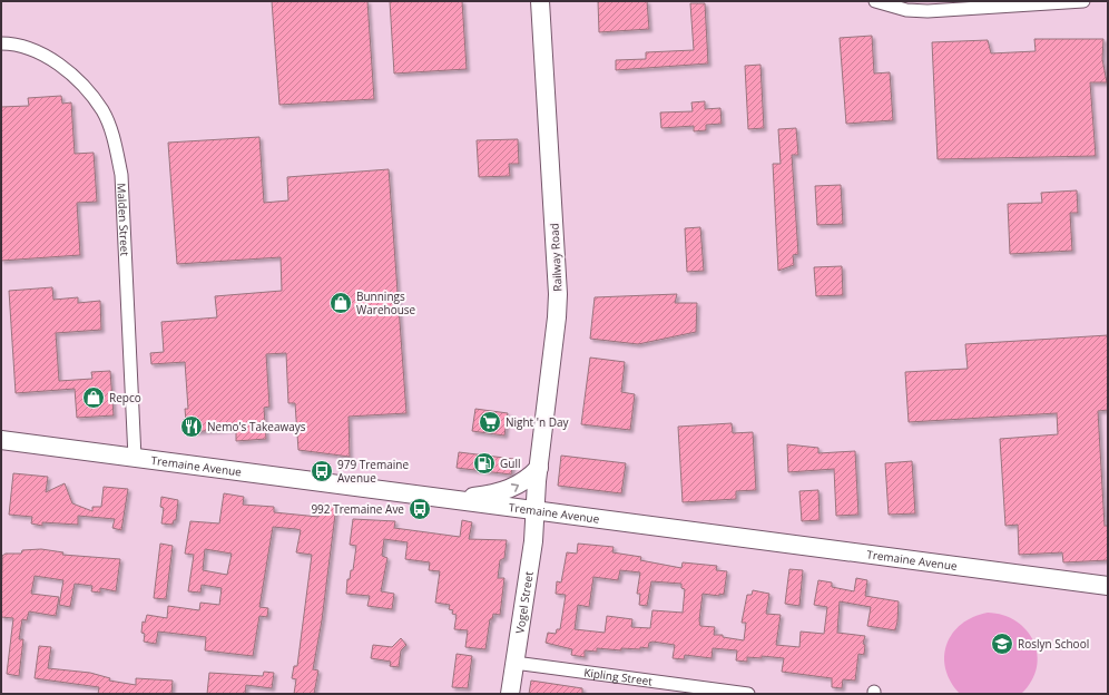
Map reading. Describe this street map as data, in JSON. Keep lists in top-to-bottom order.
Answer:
{
  "streets": {
    "main road": ["Railway Road", "Tremaine Avenue", "Vogel Street"],
    "street": ["Malden Street", "Kipling Street"]
  },
  "crossings": [
    ["Malden Street", "Tremaine Avenue"],
    ["Railway Road", "Tremaine Avenue"],
    ["Railway Road", "Vogel Street"],
    ["Tremaine Avenue", "Vogel Street"],
    ["Vogel Street", "Kipling Street"]
  ],
  "places": {
    "shop": ["Bunnings Warehouse", "Repco"],
    "supermarket": ["Night 'n Day"],
    "restaurant": ["Nemo's Takeaways"],
    "fuel station": ["Gull"],
    "bus stop": ["979 Tremaine Avenue", "992 Tremaine Ave"],
    "school or university": ["Roslyn School"]
  }
}
